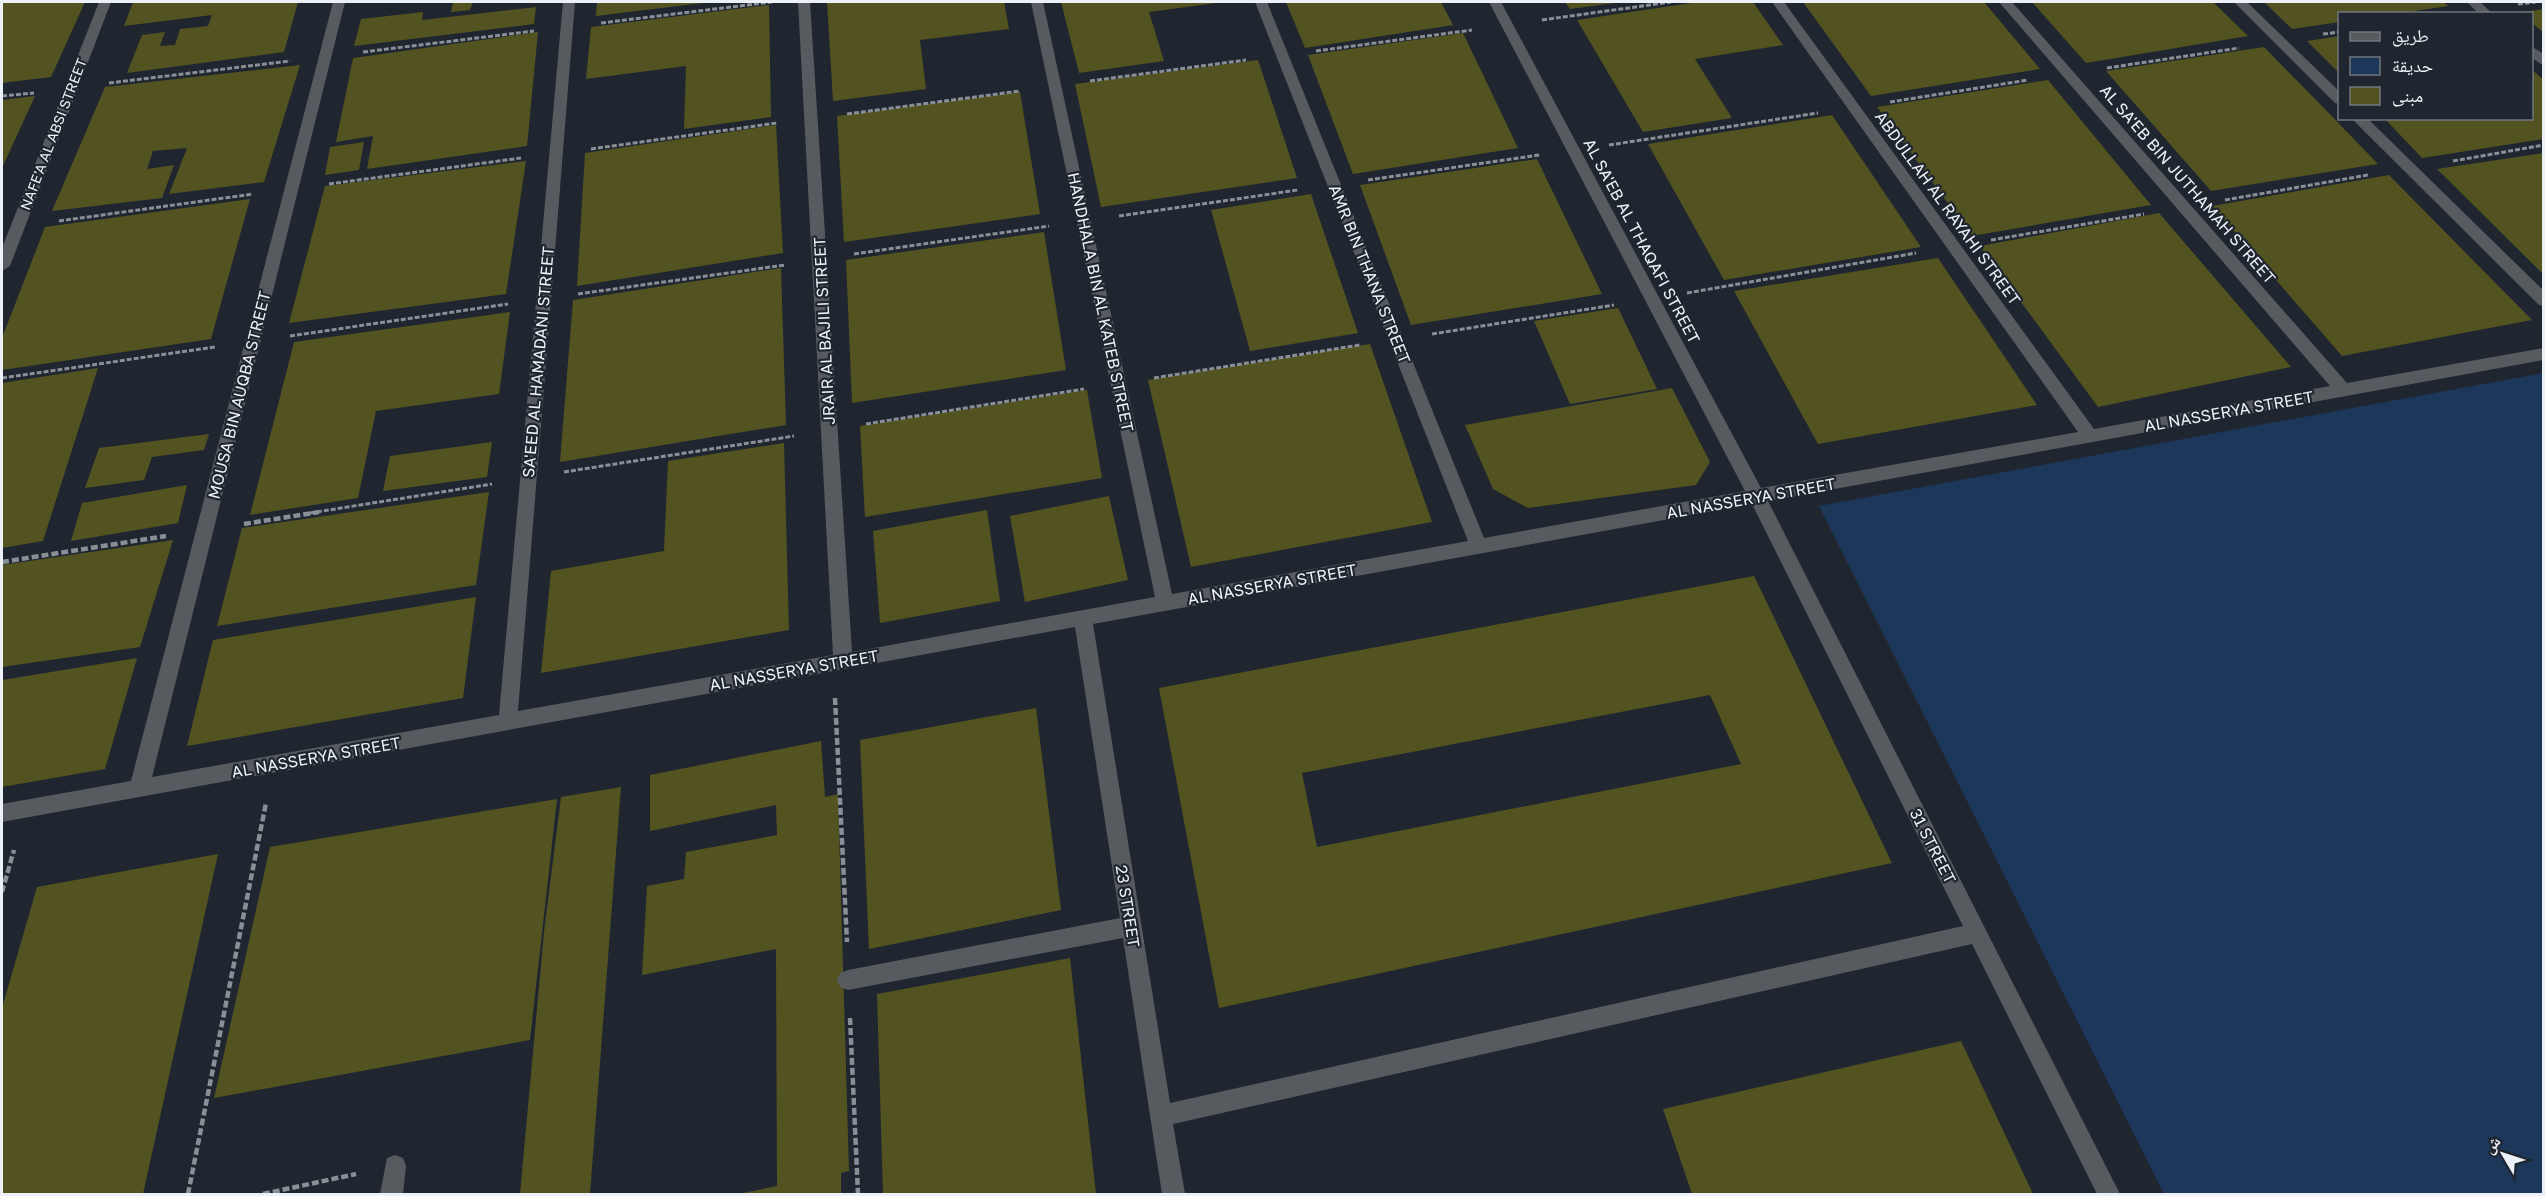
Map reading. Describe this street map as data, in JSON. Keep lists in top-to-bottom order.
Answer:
{
  "streets": {
    "street": [
      "NAFE'A AL ABSI STREET",
      "AL SA'EB BIN JUTHAMAH STREET",
      "ABDULLAH AL RAYAHI STREET",
      "AL SA'EB AL THAQAFI STREET",
      "AMR BIN THANA STREET",
      "HANDHALA BIN AL KATEB STREET",
      "JRAIR AL BAJILI STREET",
      "SA'EED AL HAMADANI STREET",
      "MOUSA BIN AUQBA STREET",
      "AL NASSERYA STREET",
      "31 STREET",
      "23 STREET"
    ]
  },
  "crossings": [
    ["AL SA'EB BIN JUTHAMAH STREET", "AL NASSERYA STREET"],
    ["ABDULLAH AL RAYAHI STREET", "AL NASSERYA STREET"],
    ["AL SA'EB AL THAQAFI STREET", "AL NASSERYA STREET"],
    ["AL SA'EB AL THAQAFI STREET", "31 STREET"],
    ["AMR BIN THANA STREET", "AL NASSERYA STREET"],
    ["HANDHALA BIN AL KATEB STREET", "AL NASSERYA STREET"],
    ["JRAIR AL BAJILI STREET", "AL NASSERYA STREET"],
    ["SA'EED AL HAMADANI STREET", "AL NASSERYA STREET"],
    ["MOUSA BIN AUQBA STREET", "AL NASSERYA STREET"],
    ["AL NASSERYA STREET", "31 STREET"],
    ["AL NASSERYA STREET", "23 STREET"]
  ],
  "legend": ["طريق", "حديقة", "مبنى"],
  "north": "top left"
}
